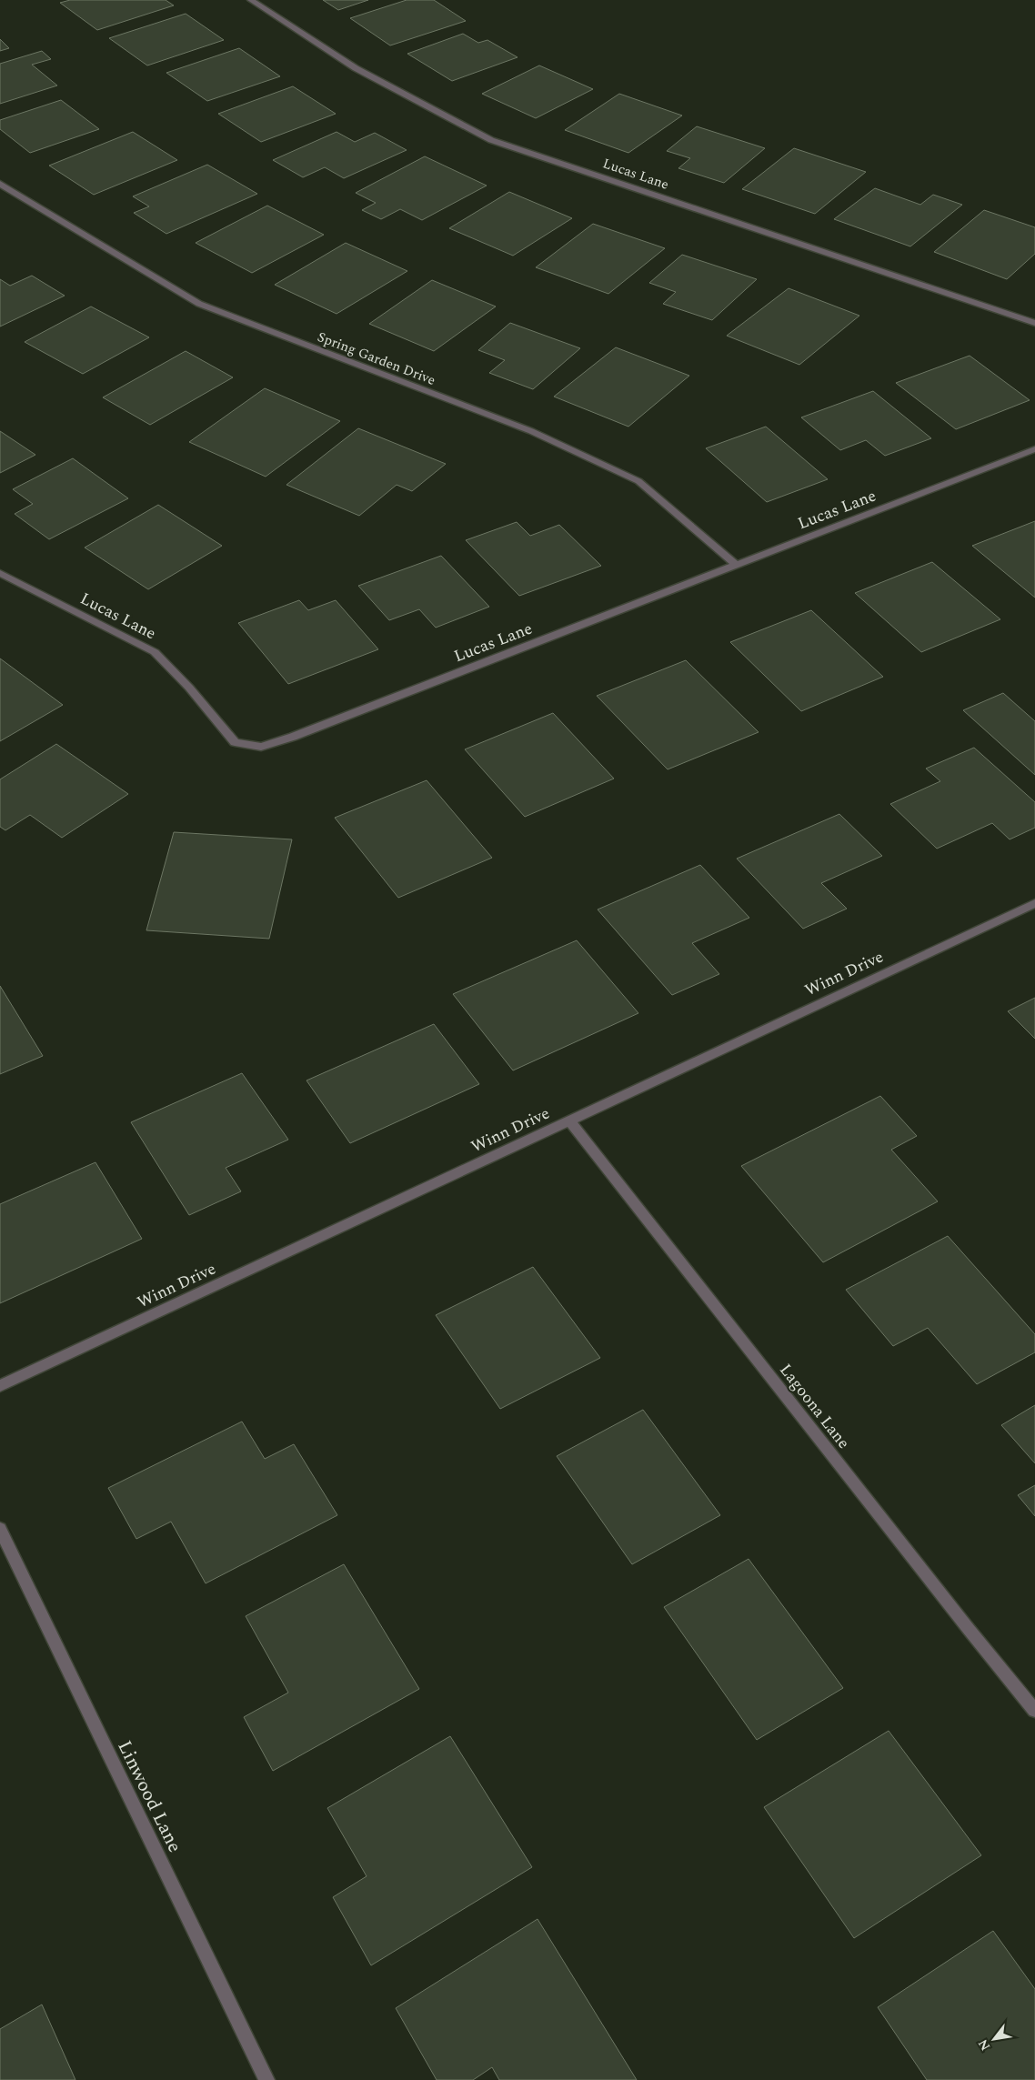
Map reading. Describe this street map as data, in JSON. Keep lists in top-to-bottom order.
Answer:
{
  "streets": {
    "street": [
      "Lucas Lane",
      "Spring Garden Drive",
      "Winn Drive",
      "Lagoona Lane",
      "Linwood Lane"
    ]
  },
  "crossings": [
    ["Lucas Lane", "Spring Garden Drive"],
    ["Winn Drive", "Lagoona Lane"]
  ],
  "north": "bottom left"
}
